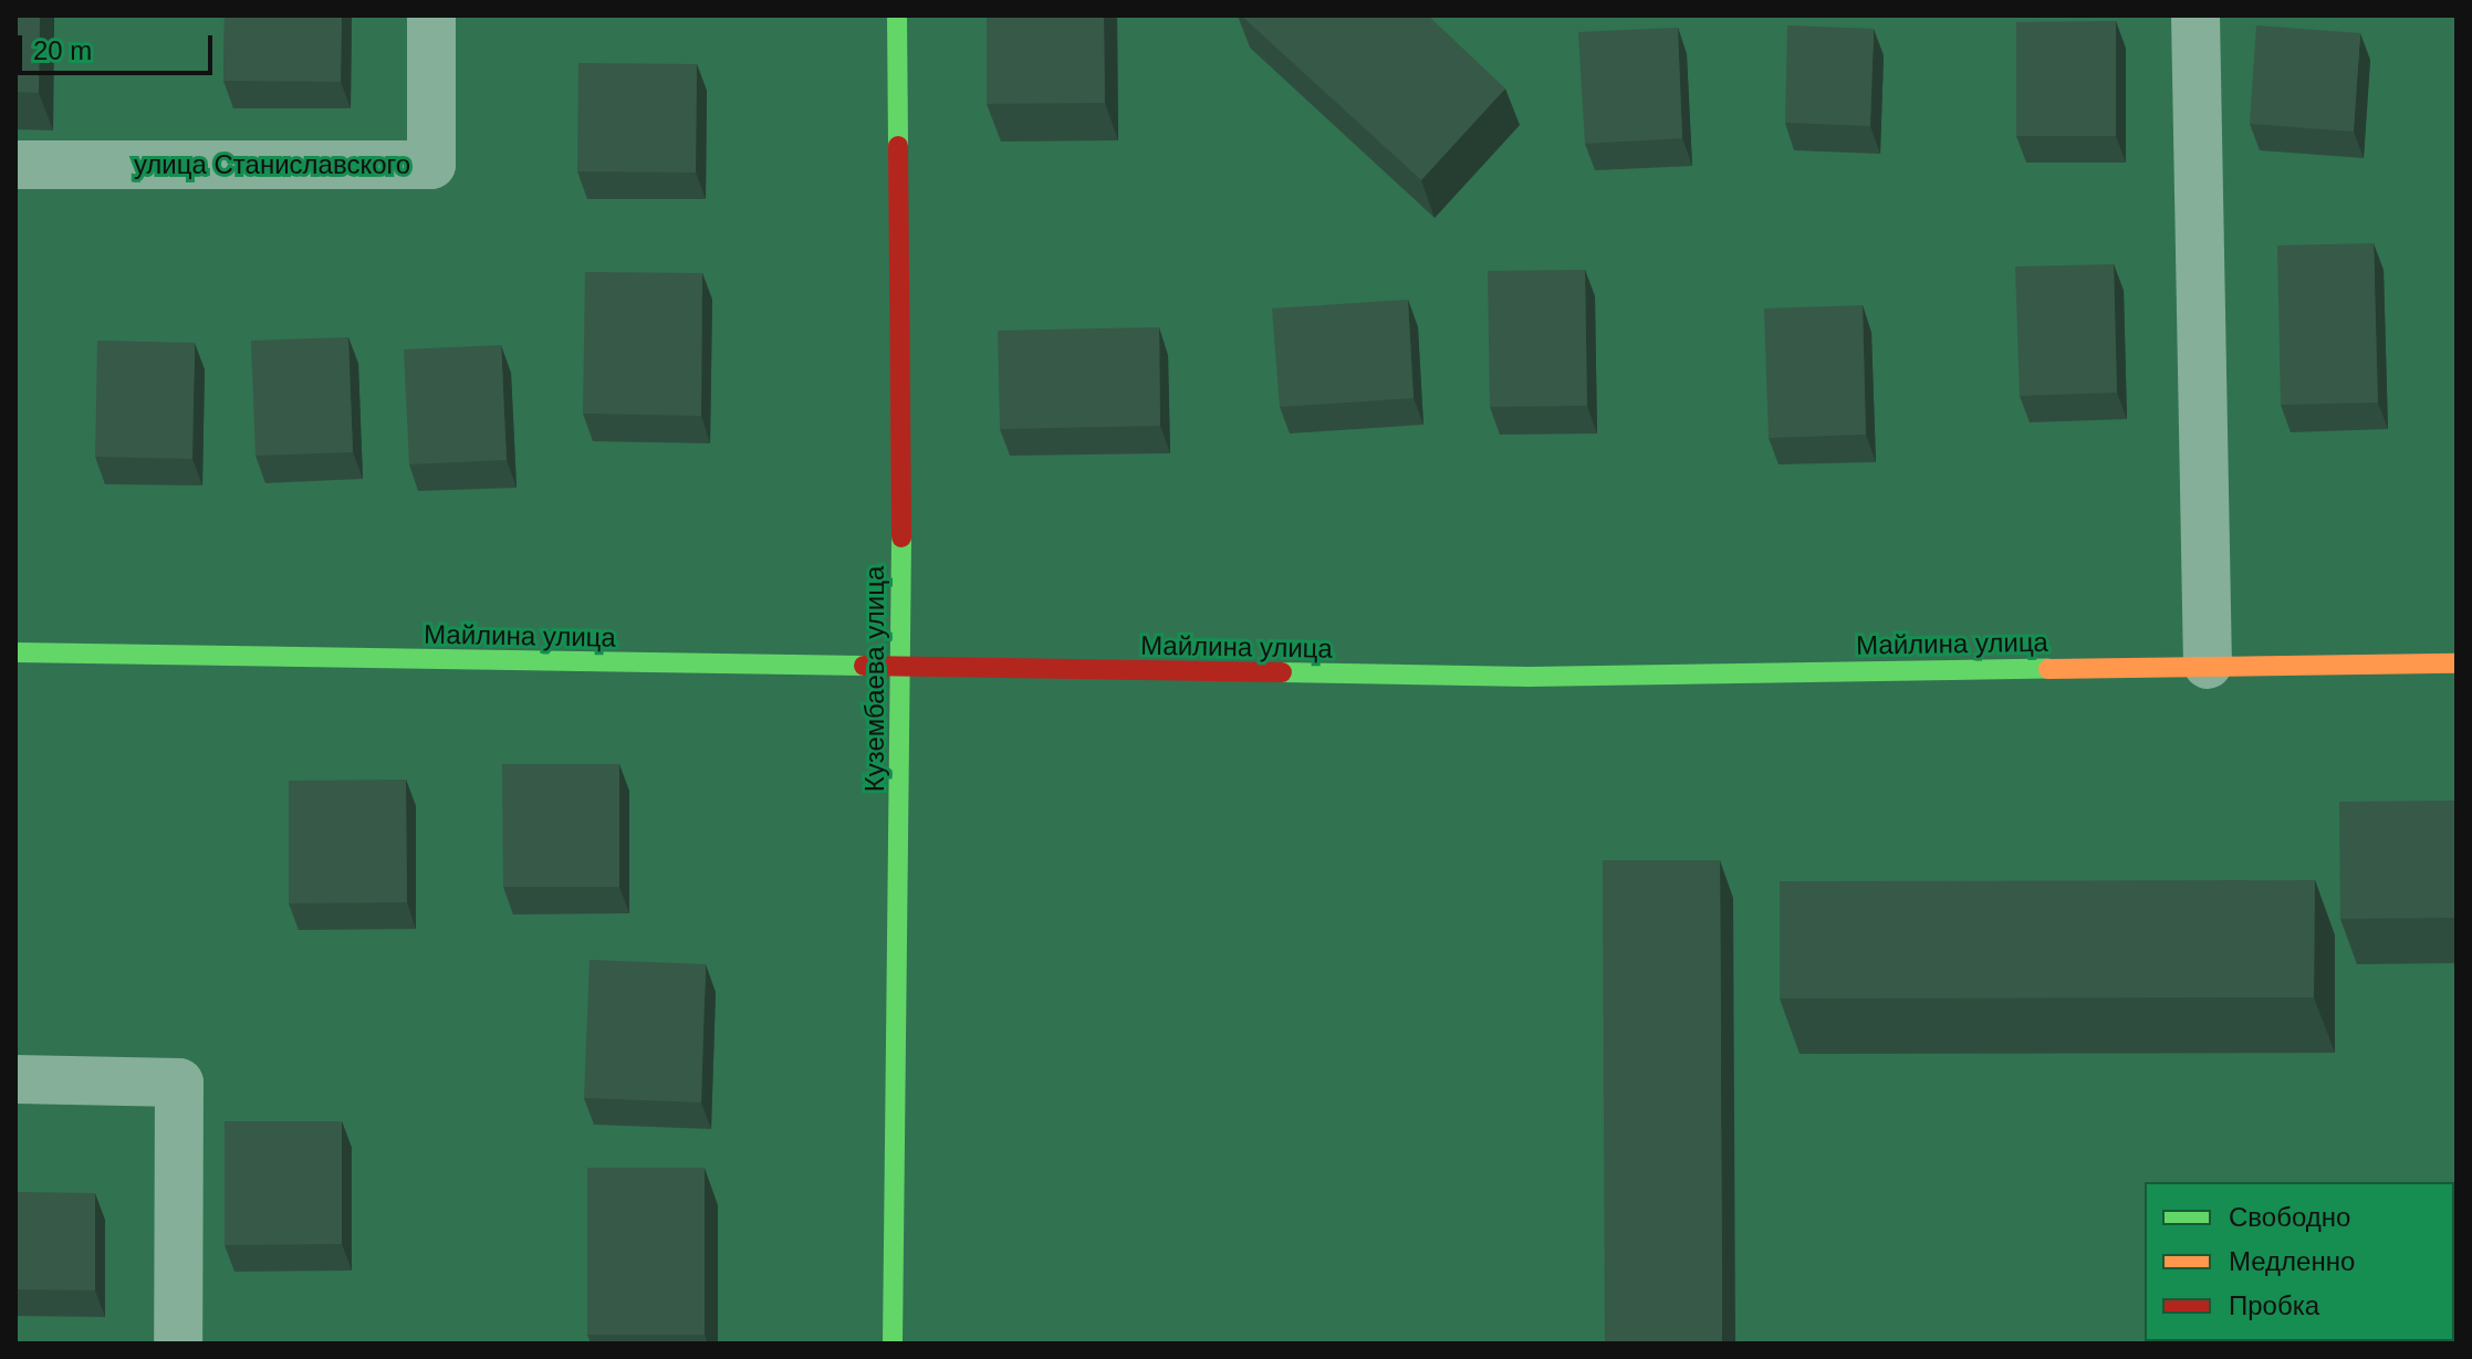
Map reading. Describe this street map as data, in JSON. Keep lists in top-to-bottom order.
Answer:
{
  "streets": {
    "main road": ["Майлина улица", "Кузембаева улица"],
    "street": ["улица Станиславского"]
  },
  "crossings": [
    ["Майлина улица", "Кузембаева улица"]
  ],
  "legend": ["Свободно", "Медленно", "Пробка"],
  "scale_bar": "20 m"
}
